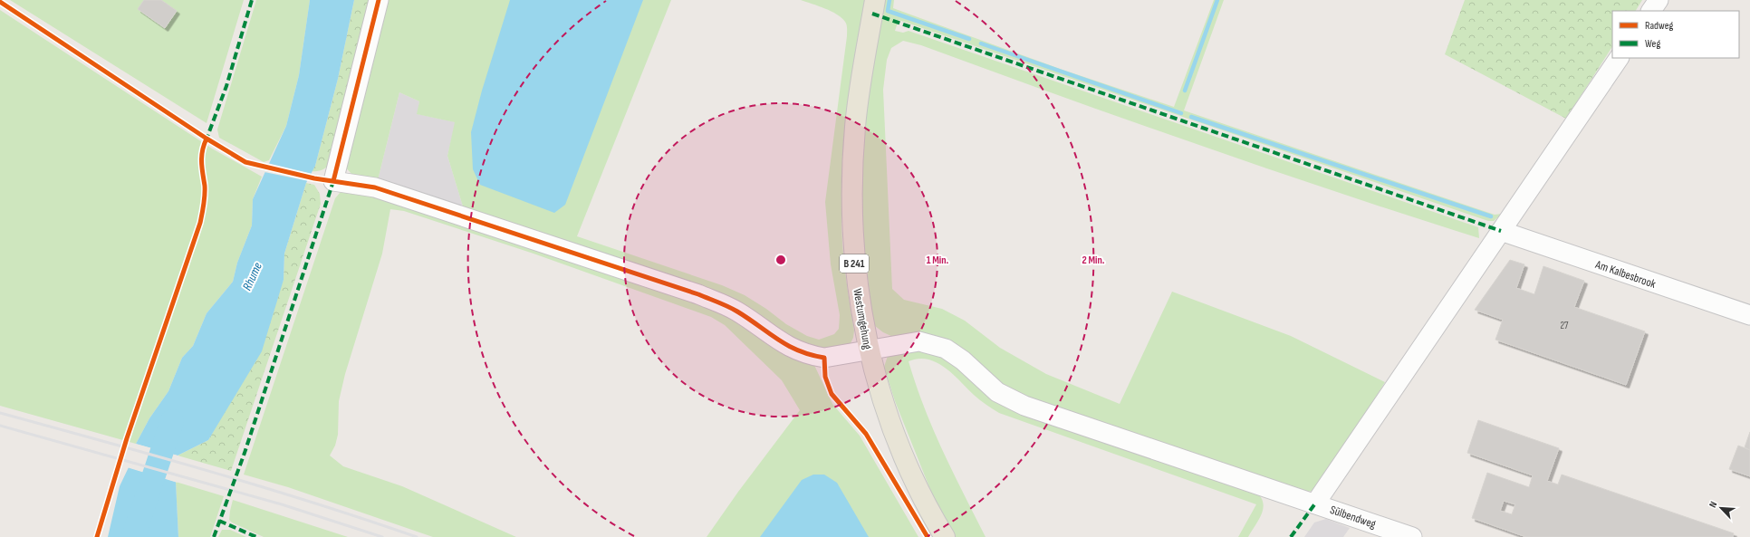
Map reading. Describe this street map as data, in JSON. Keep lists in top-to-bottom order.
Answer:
{
  "streets": {
    "main road": ["B 241", "Westumgehung"],
    "street": ["Am Kalbesbrook", "Sülbendweg"]
  },
  "crossings": [
    ["Westumgehung", "Sülbendweg"]
  ],
  "water": ["Rhume"],
  "house_numbers": ["27"],
  "legend": ["Radweg", "Weg"],
  "north": "top left",
  "rings": ["1 Min.", "2 Min."]
}
